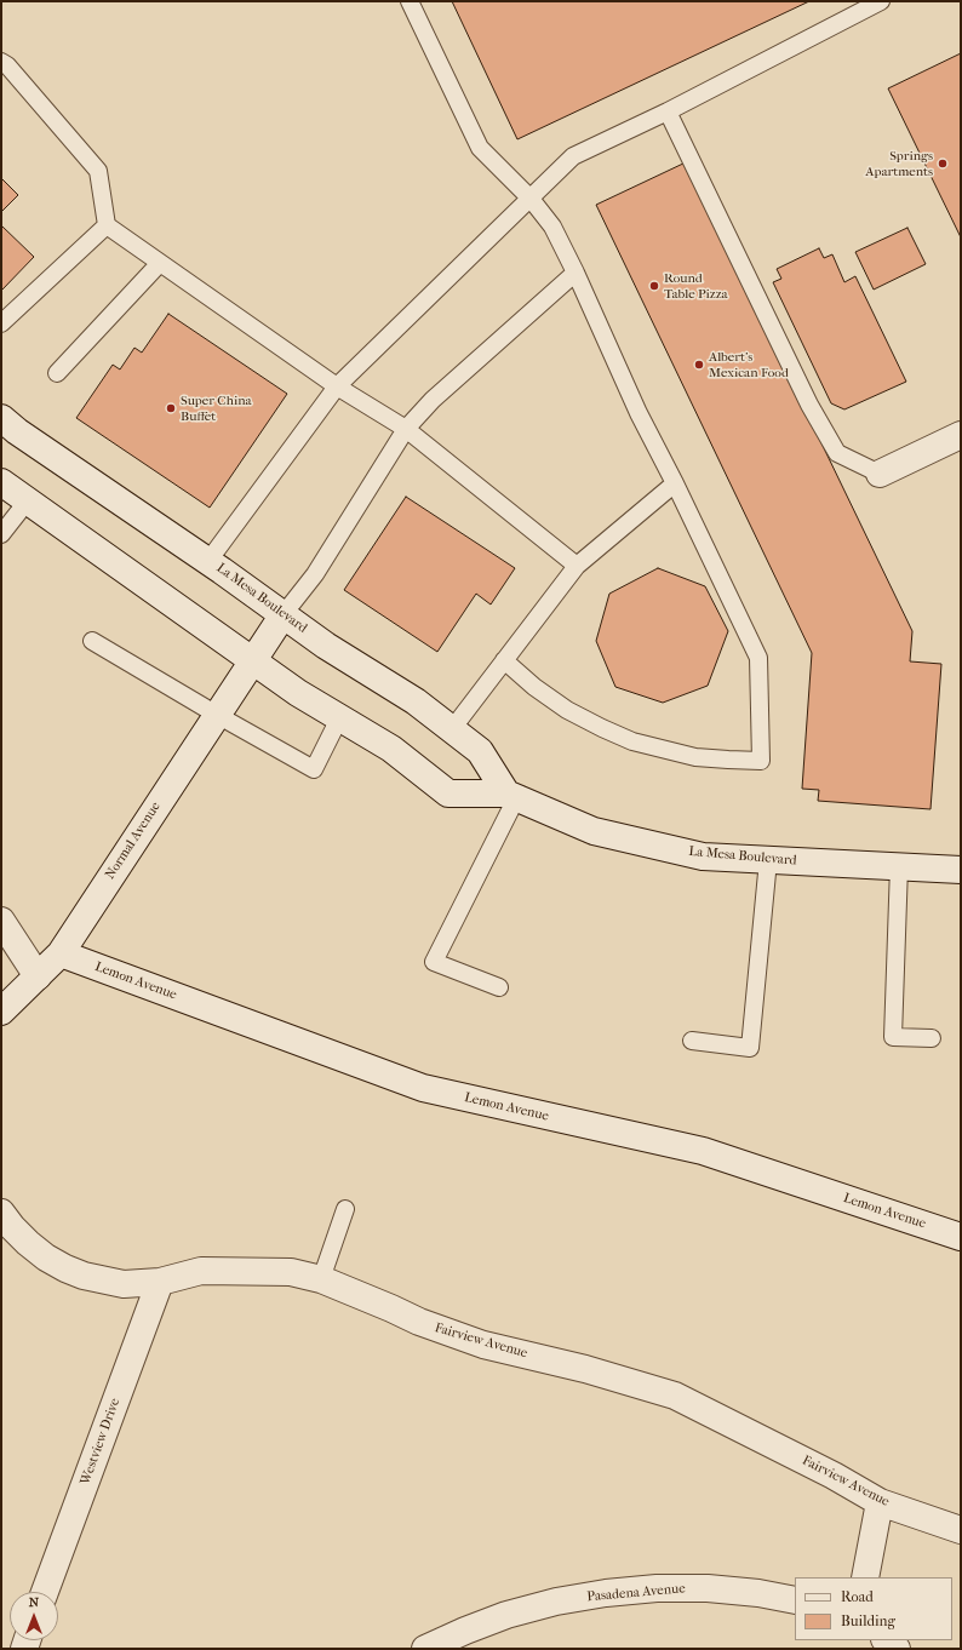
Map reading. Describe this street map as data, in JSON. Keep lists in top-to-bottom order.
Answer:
{
  "streets": {
    "street": [
      "La Mesa Boulevard",
      "Normal Avenue",
      "Lemon Avenue",
      "Fairview Avenue",
      "Westview Drive",
      "Pasadena Avenue"
    ]
  },
  "crossings": [
    ["La Mesa Boulevard", "Normal Avenue"],
    ["Normal Avenue", "Lemon Avenue"],
    ["Fairview Avenue", "Westview Drive"]
  ],
  "places": [
    "Springs Apartments",
    "Round Table Pizza",
    "Albert's Mexican Food",
    "Super China Buffet"
  ],
  "legend": ["Road", "Building"],
  "north": "top"
}
